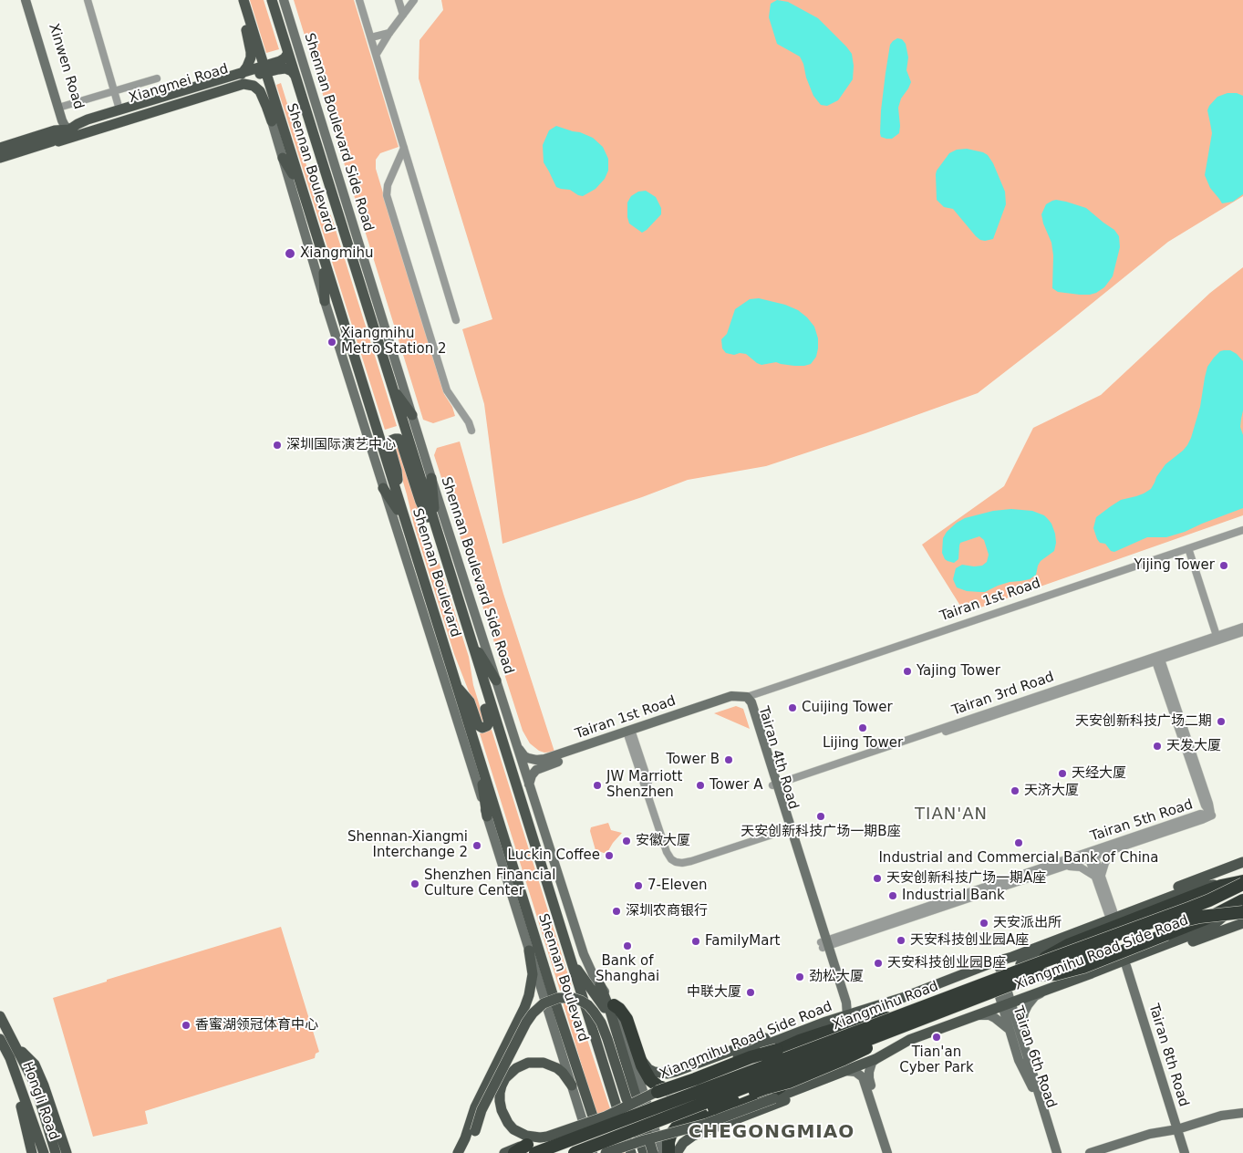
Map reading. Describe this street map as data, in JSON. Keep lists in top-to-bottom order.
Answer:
{
  "streets": {
    "highway": ["Xiangmihu Road"],
    "main road": [
      "Xinwen Road",
      "Xiangmei Road",
      "Shennan Boulevard Side Road",
      "Shennan Boulevard",
      "Tairan 1st Road",
      "Tairan 4th Road",
      "Xiangmihu Road Side Road",
      "Tairan 8th Road",
      "Tairan 6th Road",
      "Hongli Road"
    ],
    "street": ["Tairan 3rd Road", "Tairan 5th Road"]
  },
  "crossings": [
    ["Xinwen Road", "Xiangmei Road"],
    ["Xiangmei Road", "Shennan Boulevard"],
    ["Shennan Boulevard Side Road", "Tairan 1st Road"],
    ["Shennan Boulevard", "Xiangmihu Road Side Road"],
    ["Tairan 1st Road", "Tairan 4th Road"],
    ["Tairan 3rd Road", "Tairan 4th Road"],
    ["Tairan 4th Road", "Tairan 5th Road"],
    ["Tairan 4th Road", "Xiangmihu Road Side Road"],
    ["Xiangmihu Road Side Road", "Xiangmihu Road"],
    ["Xiangmihu Road Side Road", "Tairan 6th Road"]
  ],
  "districts": ["TIAN'AN", "CHEGONGMIAO"],
  "places": [
    "Xiangmihu",
    "Xiangmihu Metro Station 2",
    "深圳国际演艺中心",
    "Yijing Tower",
    "Yajing Tower",
    "Cuijing Tower",
    "天安创新科技广场二期",
    "Lijing Tower",
    "天发大厦",
    "Tower B",
    "天经大厦",
    "JW Marriott Shenzhen",
    "Tower A",
    "天济大厦",
    "天安创新科技广场一期B座",
    "安徽大厦",
    "Industrial and Commercial Bank of China",
    "Shennan-Xiangmi Interchange 2",
    "Luckin Coffee",
    "天安创新科技广场一期A座",
    "Shenzhen Financial Culture Center",
    "7-Eleven",
    "Industrial Bank",
    "深圳农商银行",
    "天安派出所",
    "天安科技创业园A座",
    "FamilyMart",
    "Bank of Shanghai",
    "天安科技创业园B座",
    "劲松大厦",
    "中联大厦",
    "香蜜湖领冠体育中心",
    "Tian'an Cyber Park"
  ]
}
